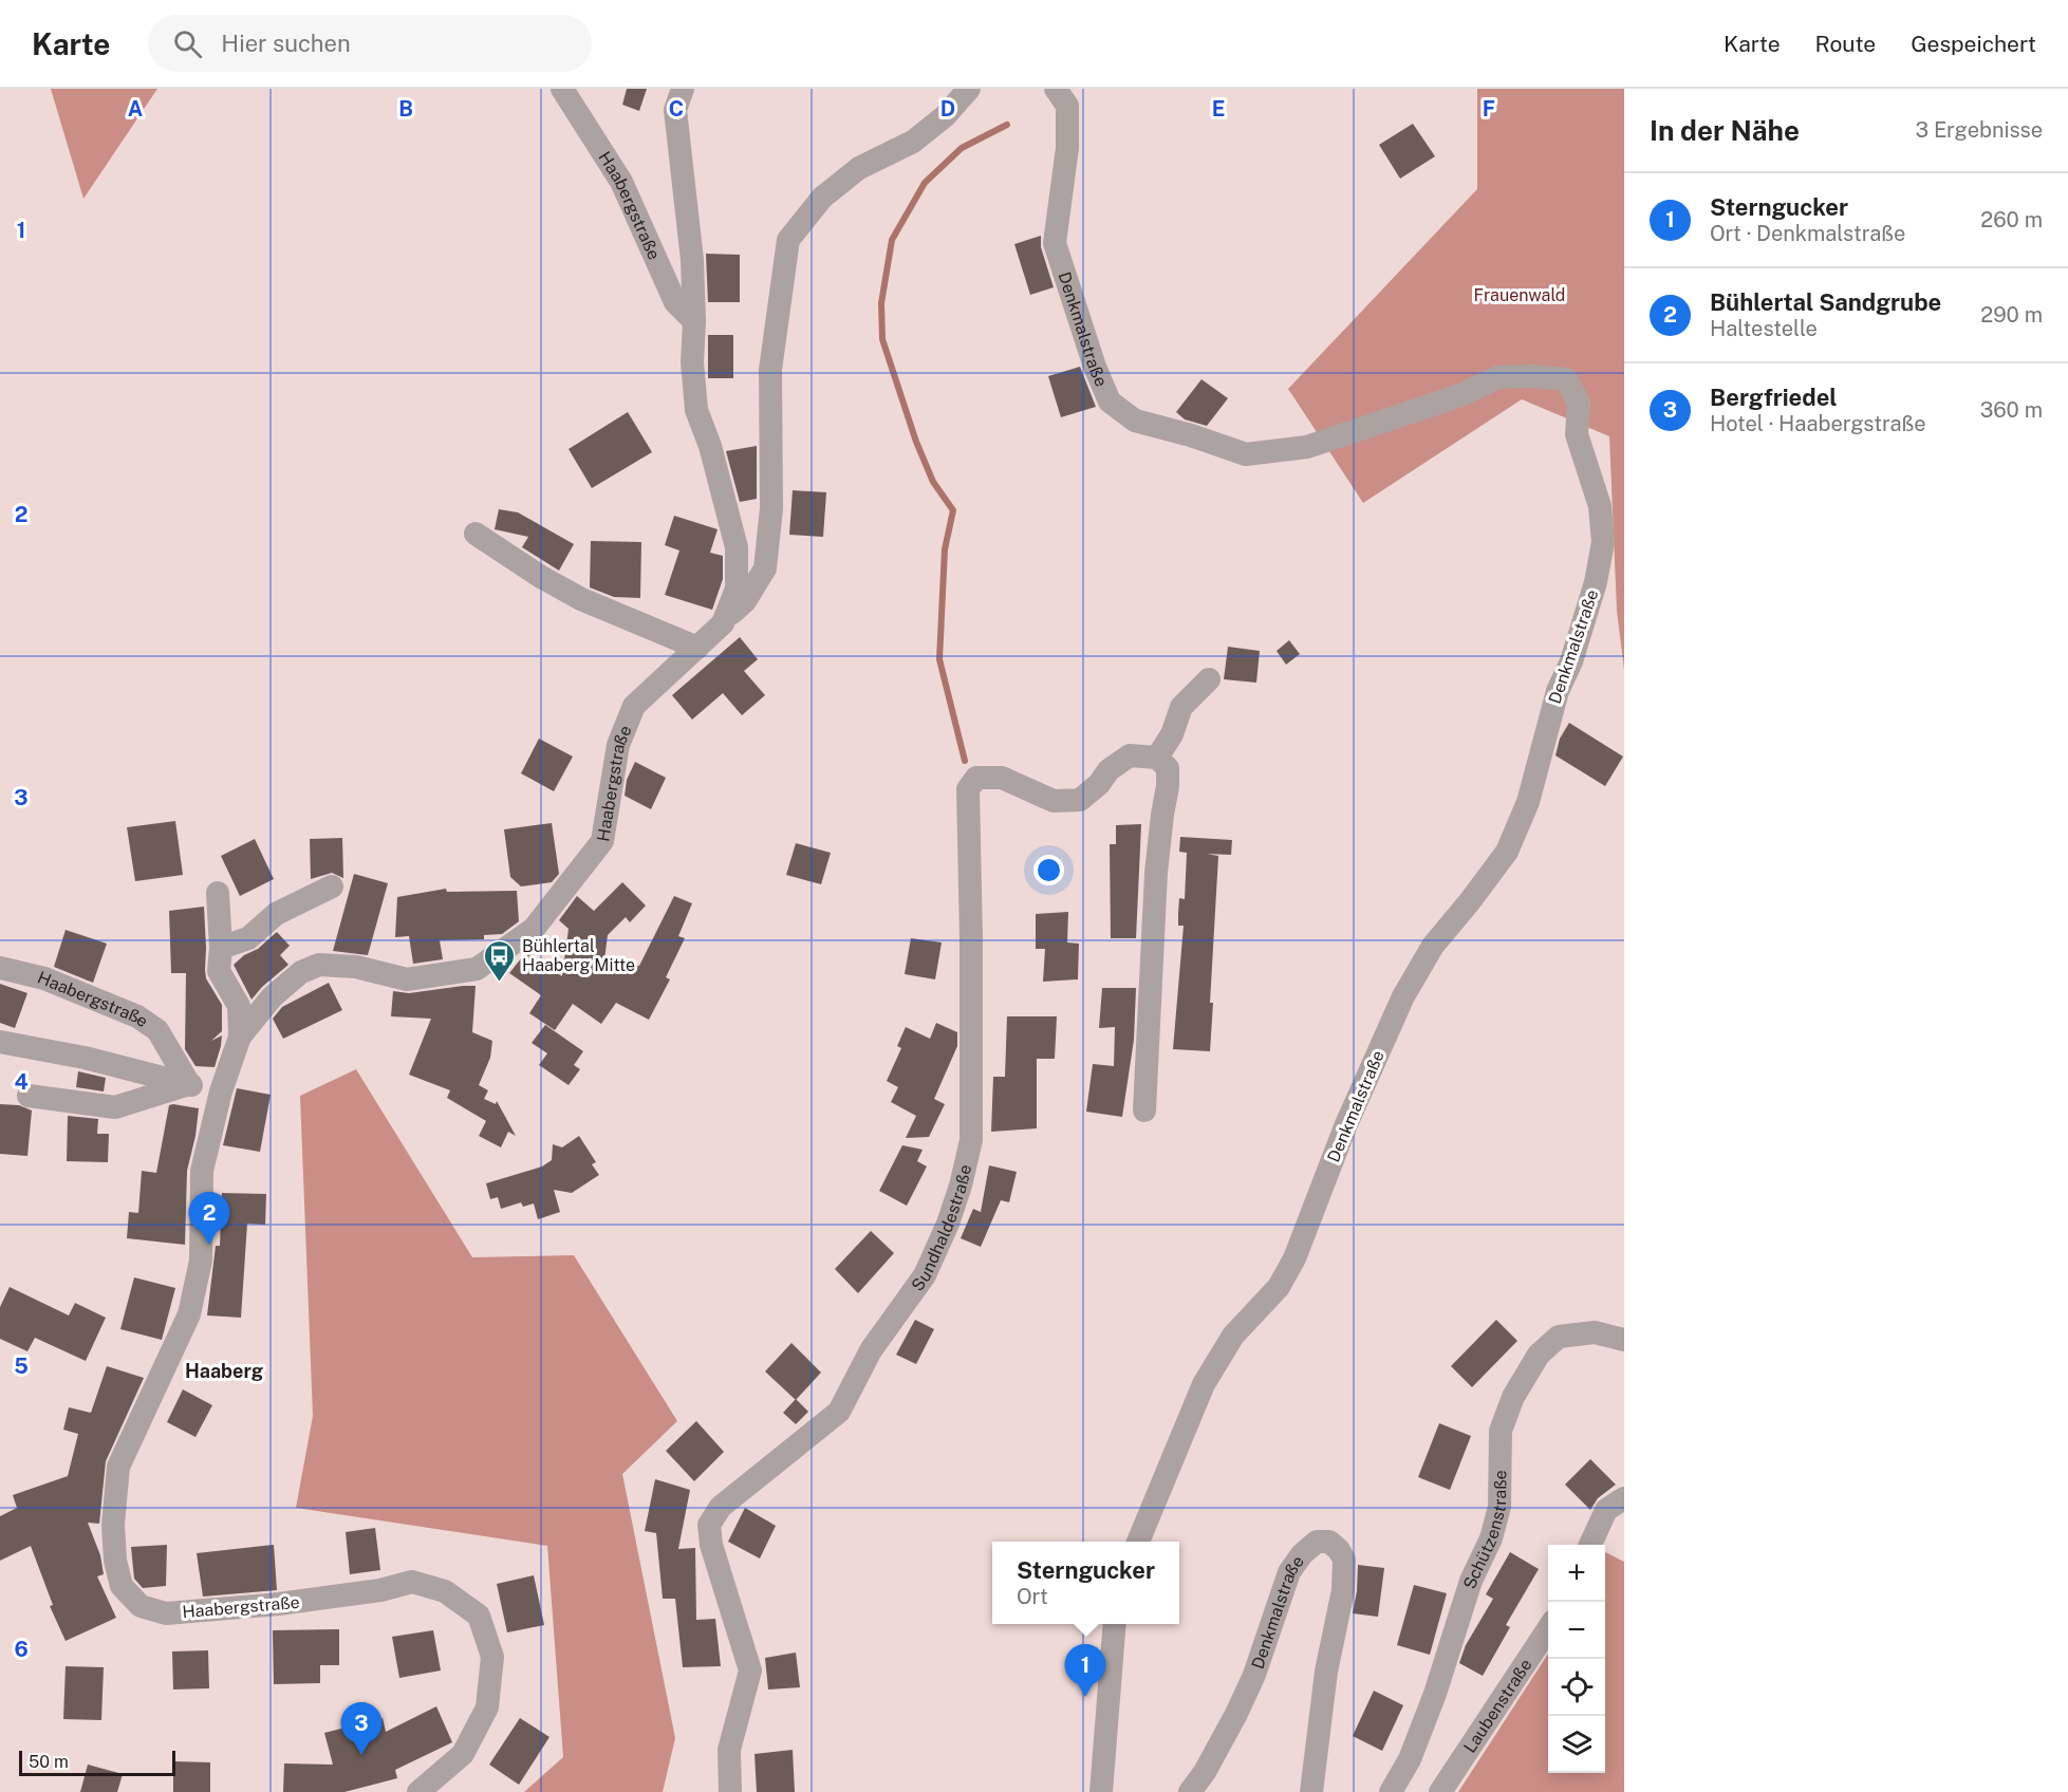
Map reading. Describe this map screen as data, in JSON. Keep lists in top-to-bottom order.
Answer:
{
  "streets": {
    "street": [
      "Haabergstraße",
      "Denkmalstraße",
      "Sundhaldestraße",
      "Schützenstraße",
      "Laubenstraße"
    ]
  },
  "districts": ["Haaberg"],
  "parks": ["Frauenwald"],
  "places": {
    "bus stop": ["Bühlertal Haaberg Mitte"]
  },
  "scale_bar": "50 m",
  "page": {
    "header": "Karte",
    "search": "Hier suchen",
    "nav": ["Karte", "Route", "Gespeichert"],
    "heading": ["In der Nähe", "3 Ergebnisse"],
    "list": [
      {
        "mark": "1",
        "name": "Sterngucker",
        "note": "Ort · Denkmalstraße",
        "value": "260 m"
      },
      {
        "mark": "2",
        "name": "Bühlertal Sandgrube",
        "note": "Haltestelle",
        "value": "290 m"
      },
      {
        "mark": "3",
        "name": "Bergfriedel",
        "note": "Hotel · Haabergstraße",
        "value": "360 m"
      }
    ],
    "pins": ["2", "1", "3"],
    "popup": ["Sterngucker", "Ort"],
    "map_buttons": ["+", "−"],
    "scale": "50 m"
  },
  "grid": {
    "columns": [
      "A",
      "B",
      "C",
      "D",
      "E",
      "F"
    ],
    "rows": [
      "1",
      "2",
      "3",
      "4",
      "5",
      "6"
    ]
  }
}
